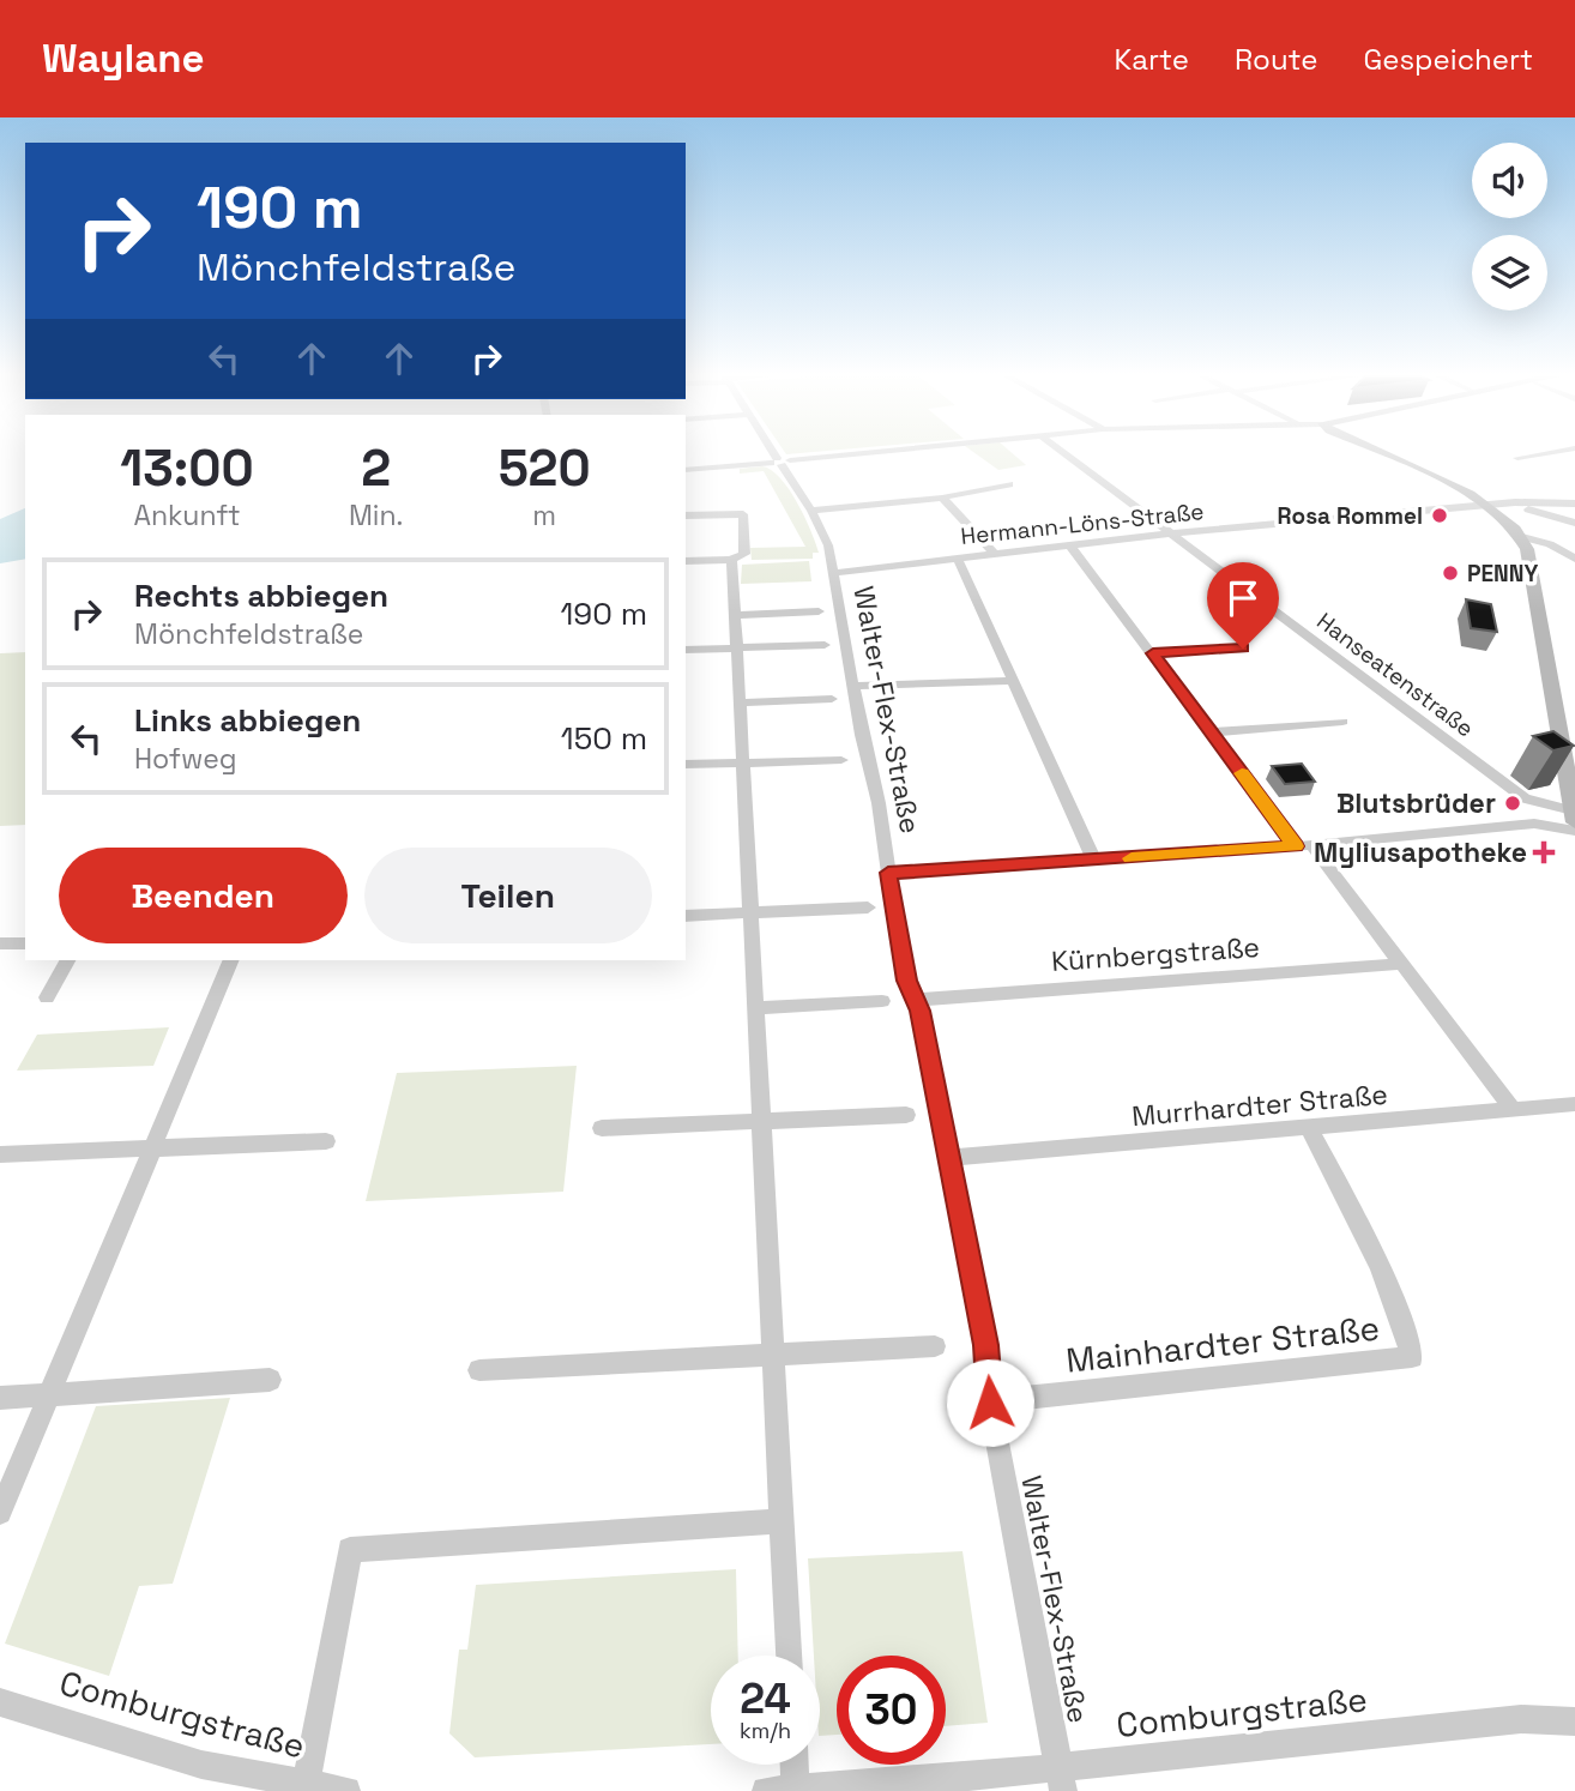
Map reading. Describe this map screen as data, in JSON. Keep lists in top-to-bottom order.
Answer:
{
  "streets": {
    "street": [
      "Hermann-Löns-Straße",
      "Hanseatenstraße",
      "Walter-Flex-Straße",
      "Kürnbergstraße",
      "Murrhardter Straße",
      "Mainhardter Straße",
      "Comburgstraße"
    ]
  },
  "crossings": [
    ["Hermann-Löns-Straße", "Hanseatenstraße"],
    ["Hermann-Löns-Straße", "Walter-Flex-Straße"],
    ["Walter-Flex-Straße", "Kürnbergstraße"],
    ["Walter-Flex-Straße", "Murrhardter Straße"],
    ["Walter-Flex-Straße", "Mainhardter Straße"],
    ["Walter-Flex-Straße", "Comburgstraße"],
    ["Murrhardter Straße", "Mainhardter Straße"]
  ],
  "places": {
    "other": ["Rosa Rommel", "PENNY", "Blutsbrüder"],
    "health": ["Myliusapotheke"]
  },
  "page": {
    "header": "Waylane",
    "nav": ["Karte", "Route", "Gespeichert"],
    "turn": ["190 m", "Mönchfeldstraße"],
    "eta": [
      "13:00",
      "Ankunft",
      "2",
      "Min.",
      "520",
      "m"
    ],
    "list": [
      {
        "name": "Rechts abbiegen",
        "note": "Mönchfeldstraße",
        "value": "190 m"
      },
      {
        "name": "Links abbiegen",
        "note": "Hofweg",
        "value": "150 m"
      }
    ],
    "buttons": ["Beenden", "Teilen"],
    "speed": "24 km/h",
    "limit": "30"
  }
}
